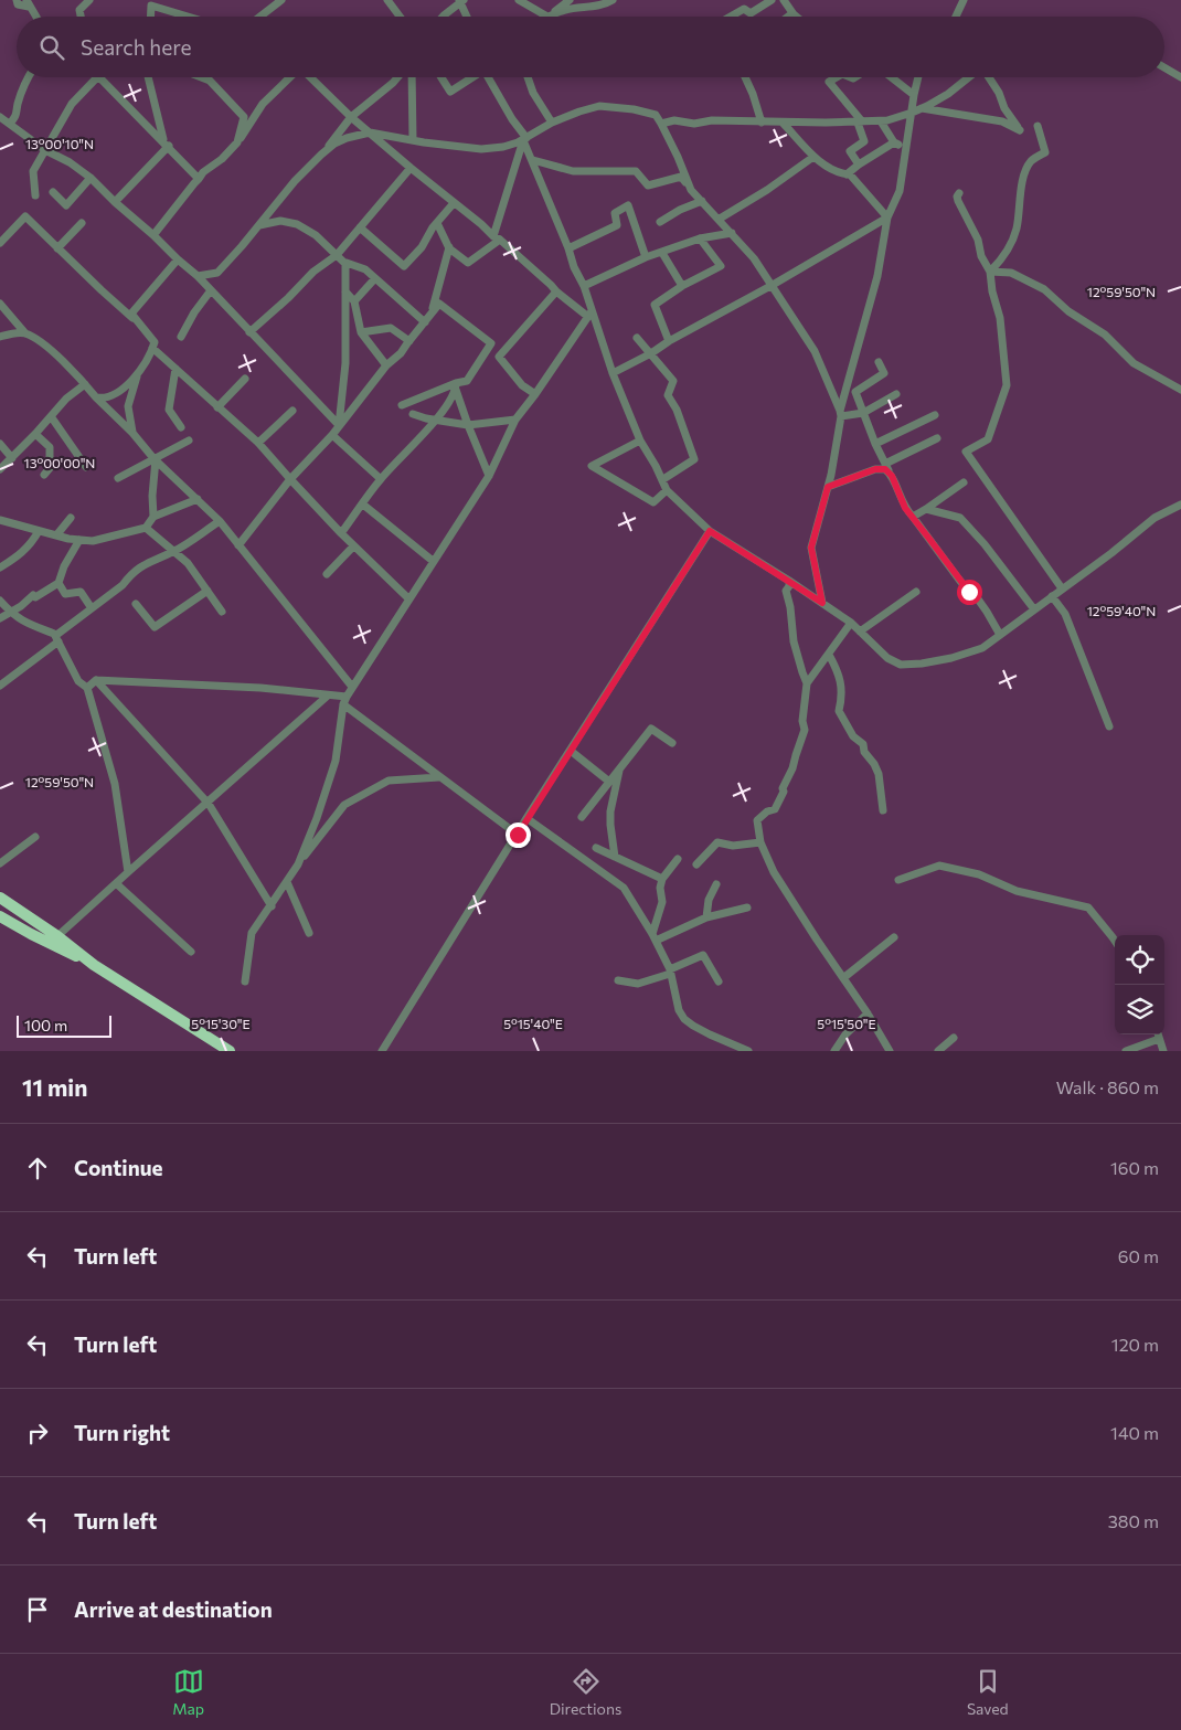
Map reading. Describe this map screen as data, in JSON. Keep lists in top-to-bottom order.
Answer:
{
  "scale_bar": "100 m",
  "page": {
    "search": "Search here",
    "scale": "100 m",
    "heading": ["11 min", "Walk · 860 m"],
    "list": [
      ["Continue", "160 m"],
      ["Turn left", "60 m"],
      ["Turn left", "120 m"],
      ["Turn right", "140 m"],
      ["Turn left", "380 m"],
      "Arrive at destination"
    ],
    "nav": ["Map", "Directions", "Saved"]
  },
  "coordinates": [
    "13°00'10\"N",
    "12°59'50\"N",
    "13°00'00\"N",
    "12°59'40\"N",
    "5°15'30\"E",
    "5°15'40\"E",
    "5°15'50\"E"
  ]
}
